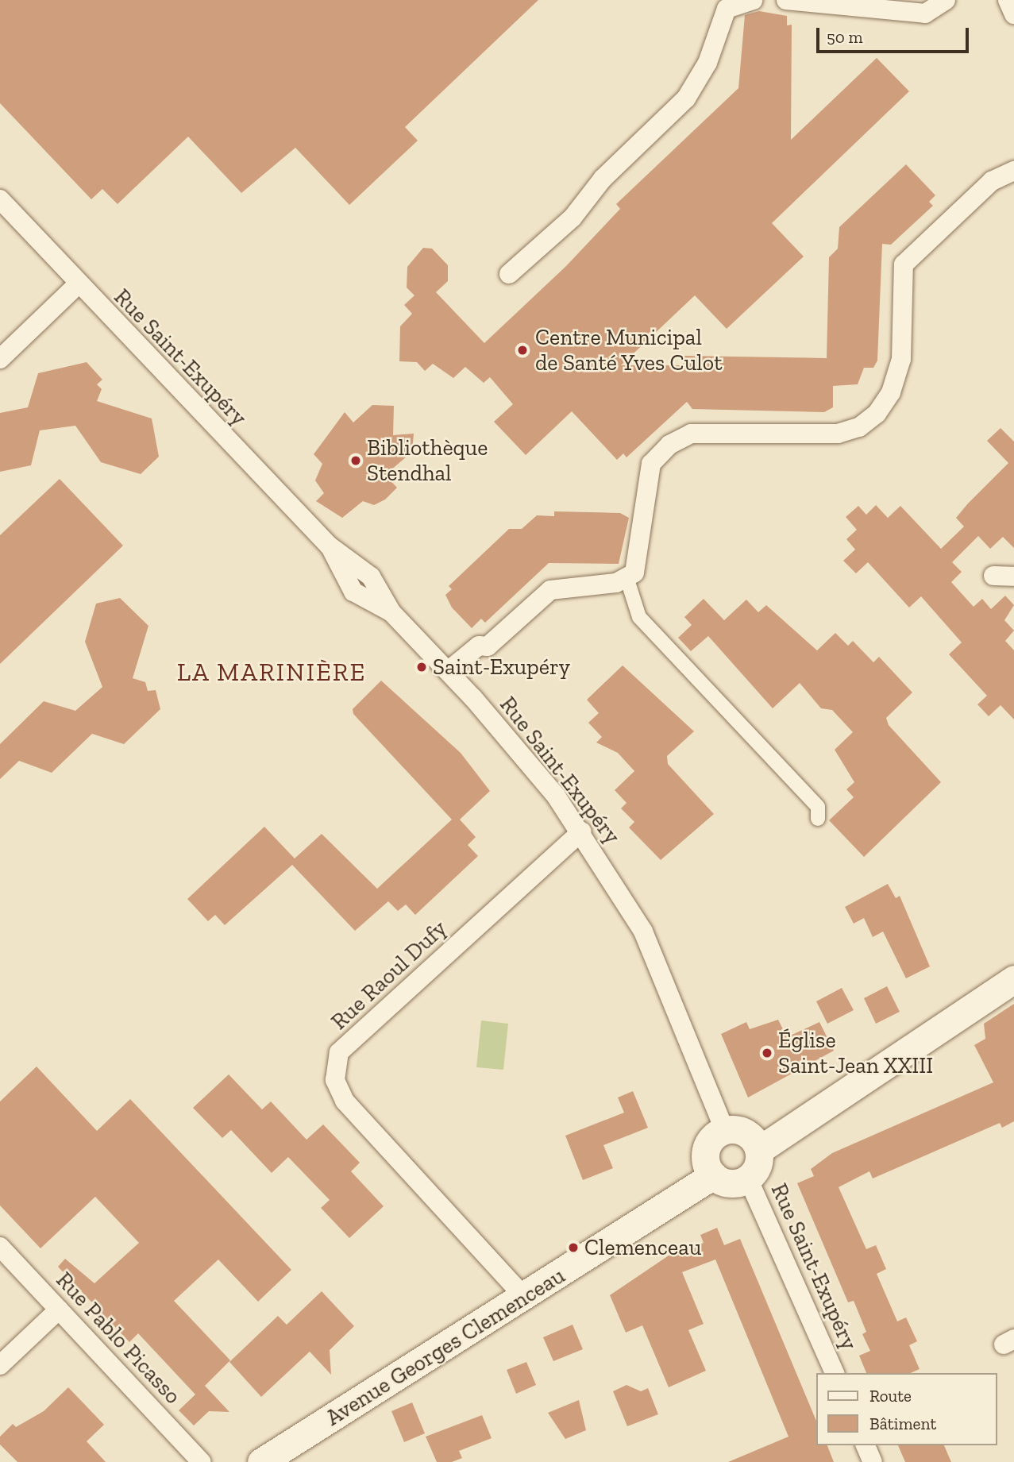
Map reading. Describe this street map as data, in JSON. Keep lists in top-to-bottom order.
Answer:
{
  "streets": {
    "main road": ["Avenue Georges Clemenceau"],
    "street": ["Rue Saint-Exupéry", "Rue Raoul Dufy", "Rue Pablo Picasso"]
  },
  "crossings": [
    ["Rue Saint-Exupéry", "Rue Raoul Dufy"],
    ["Rue Saint-Exupéry", "Avenue Georges Clemenceau"],
    ["Rue Raoul Dufy", "Avenue Georges Clemenceau"]
  ],
  "districts": ["LA MARINIÈRE"],
  "places": [
    "Centre Municipal de Santé Yves Culot",
    "Bibliothèque Stendhal",
    "Saint-Exupéry",
    "Église Saint-Jean XXIII",
    "Clemenceau"
  ],
  "legend": ["Route", "Bâtiment"],
  "scale_bar": "50 m"
}
